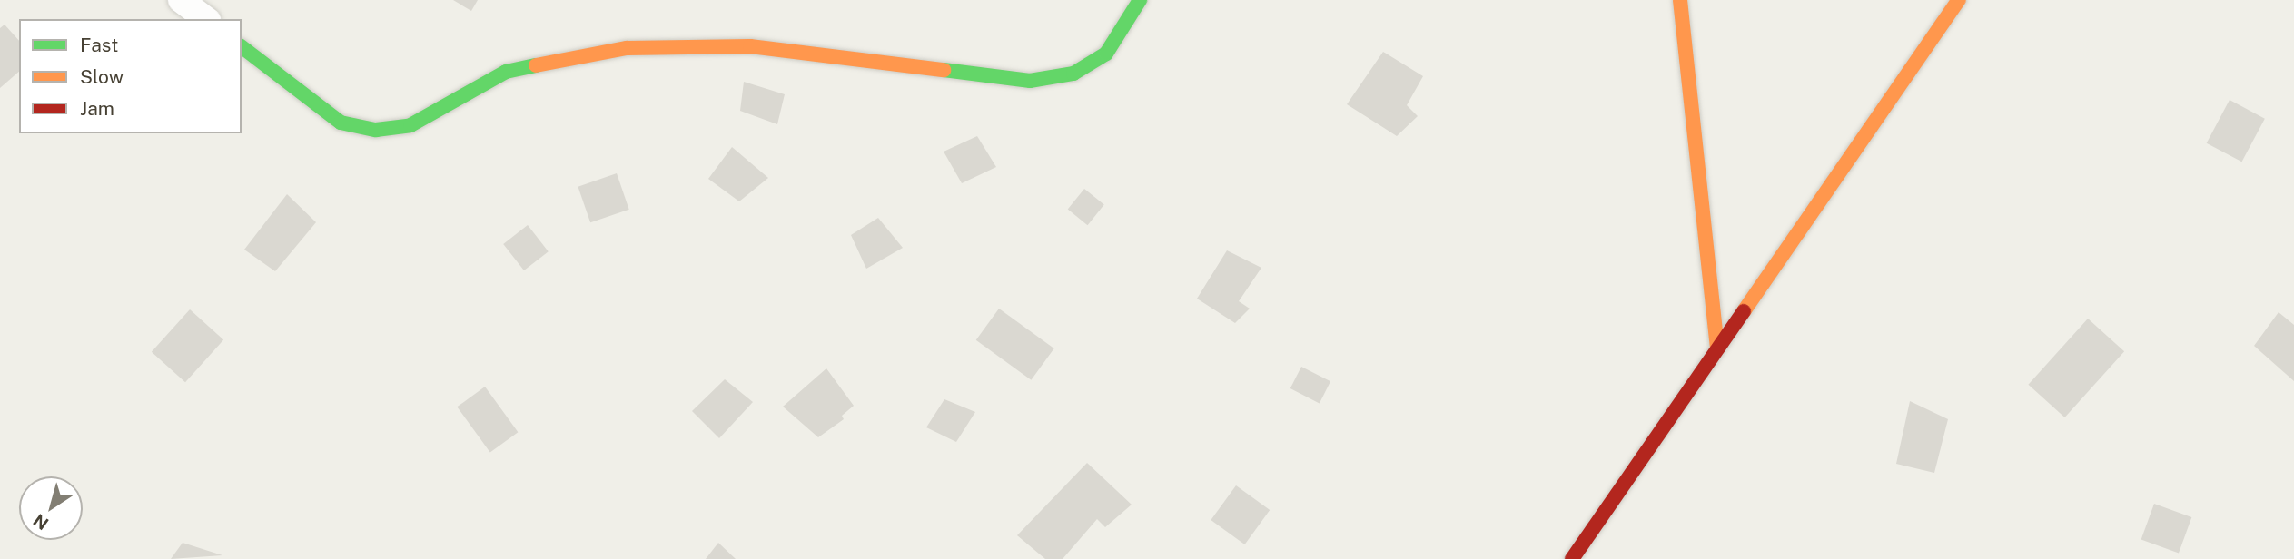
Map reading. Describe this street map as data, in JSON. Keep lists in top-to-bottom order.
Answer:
{
  "legend": ["Fast", "Slow", "Jam"],
  "north": "bottom left"
}
